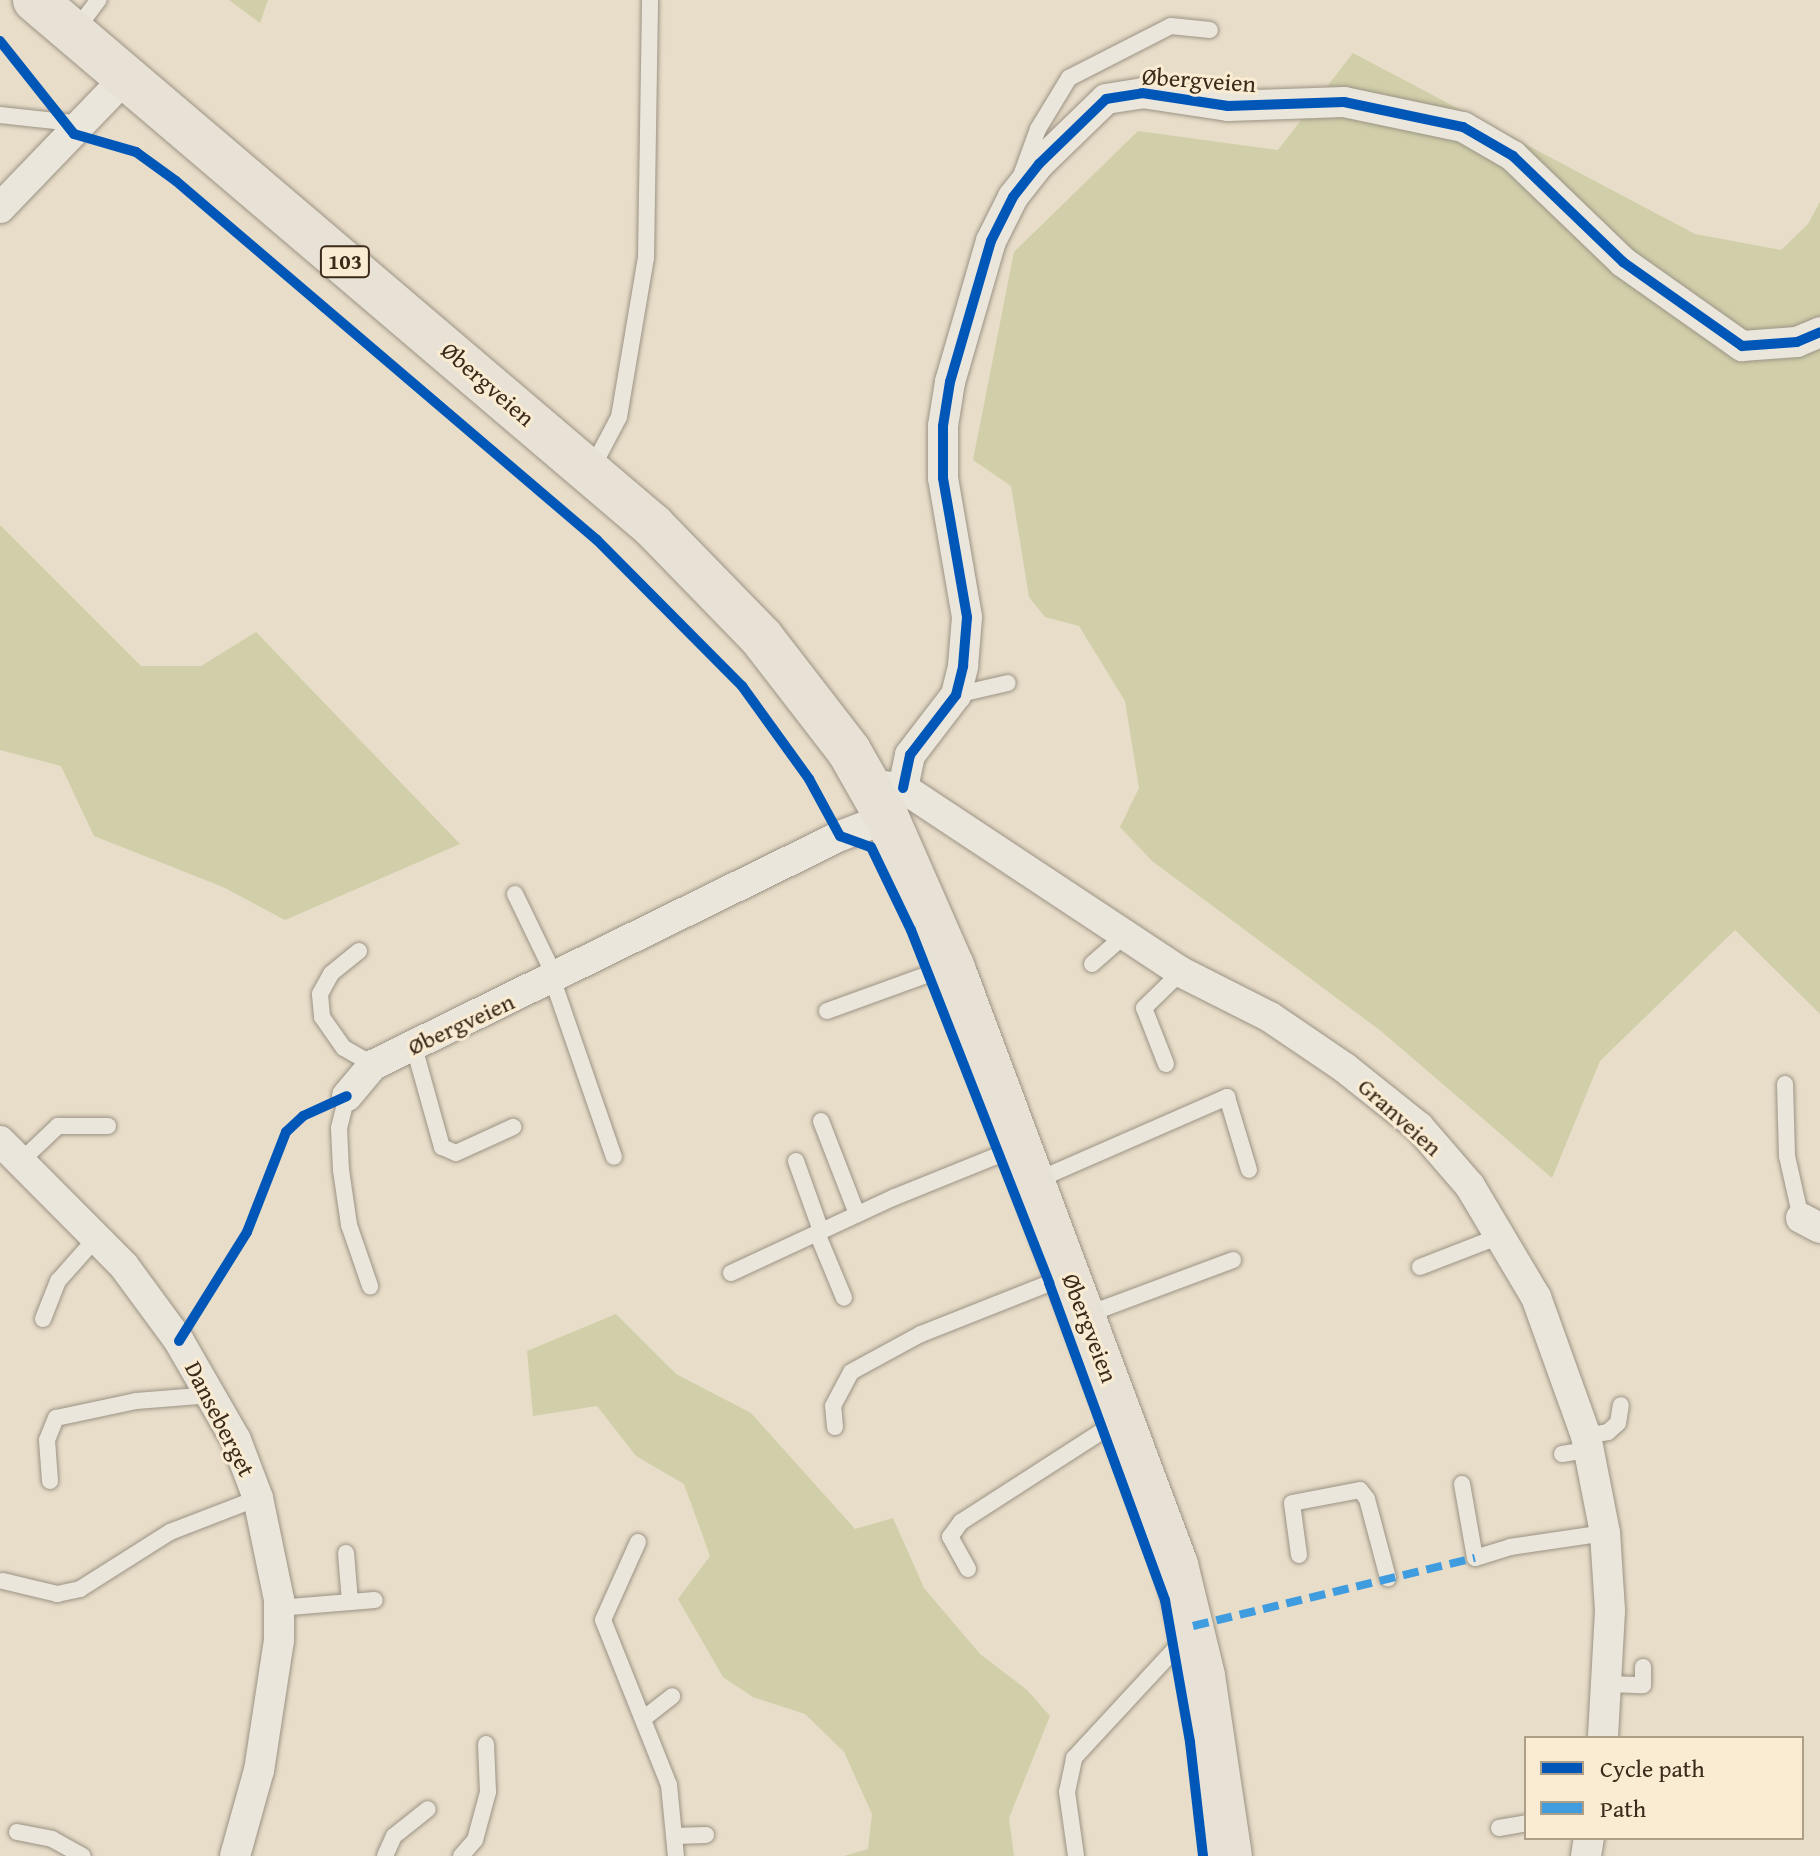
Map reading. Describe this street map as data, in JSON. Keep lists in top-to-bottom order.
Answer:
{
  "streets": {
    "main road": ["Øbergveien", "103"],
    "street": ["Granveien", "Danseberget"]
  },
  "crossings": [
    ["Øbergveien", "Granveien"]
  ],
  "legend": ["Cycle path", "Path"]
}
